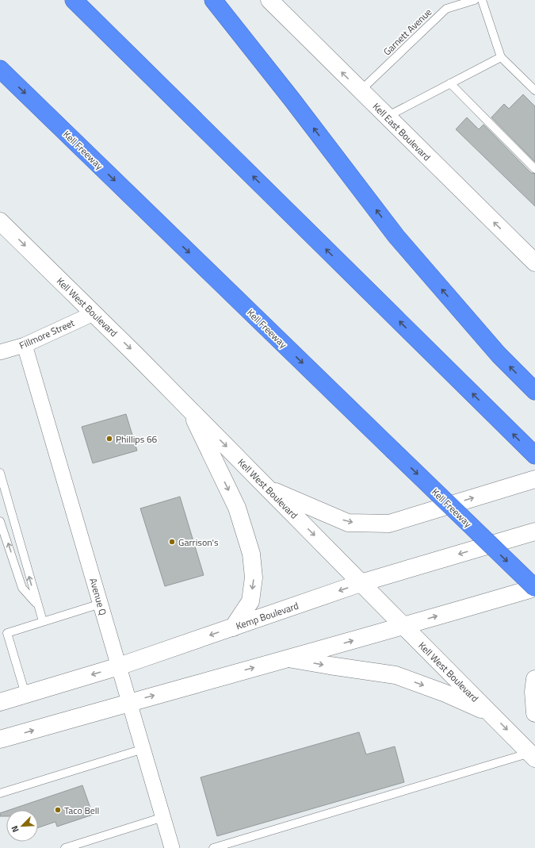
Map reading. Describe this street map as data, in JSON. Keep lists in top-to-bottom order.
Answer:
{
  "streets": {
    "highway": ["Kell Freeway"],
    "main road": ["Kell East Boulevard", "Kell West Boulevard", "Kemp Boulevard"],
    "street": ["Fillmore Street", "Avenue Q"],
    "lane": ["Garnett Avenue"]
  },
  "crossings": [
    ["Garnett Avenue", "Kell East Boulevard"],
    ["Kell West Boulevard", "Fillmore Street"],
    ["Kell West Boulevard", "Kemp Boulevard"],
    ["Fillmore Street", "Avenue Q"],
    ["Avenue Q", "Kemp Boulevard"]
  ],
  "one_way": ["Kell East Boulevard", "Kell West Boulevard"],
  "places": ["Phillips 66", "Garrison's", "Taco Bell"],
  "north": "bottom left"
}
